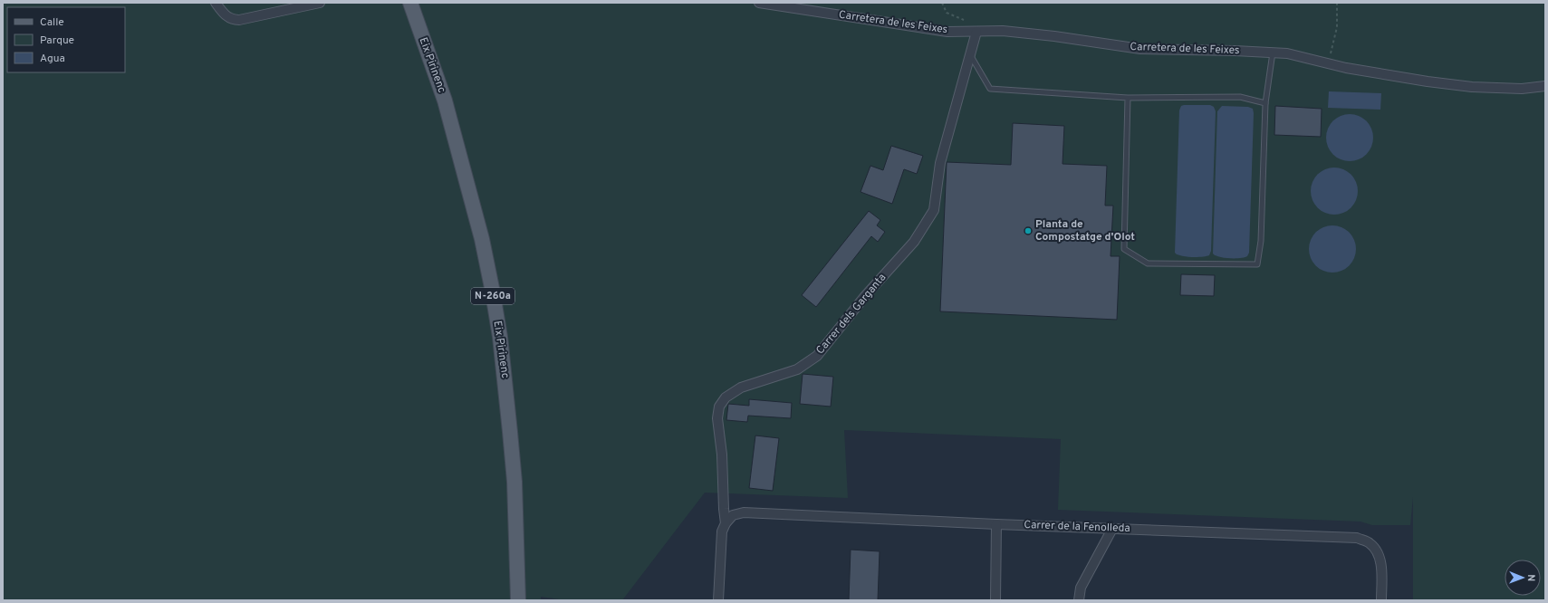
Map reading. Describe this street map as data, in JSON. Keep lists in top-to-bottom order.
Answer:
{
  "streets": {
    "main road": ["Eix Pirinenc", "N-260a"],
    "street": ["Carretera de les Feixes", "Carrer dels Garganta", "Carrer de la Fenolleda"]
  },
  "crossings": [
    ["Carretera de les Feixes", "Carrer dels Garganta"],
    ["Carrer dels Garganta", "Carrer de la Fenolleda"]
  ],
  "places": ["Planta de Compostatge d'Olot"],
  "legend": ["Calle", "Parque", "Agua"],
  "north": "right"
}
